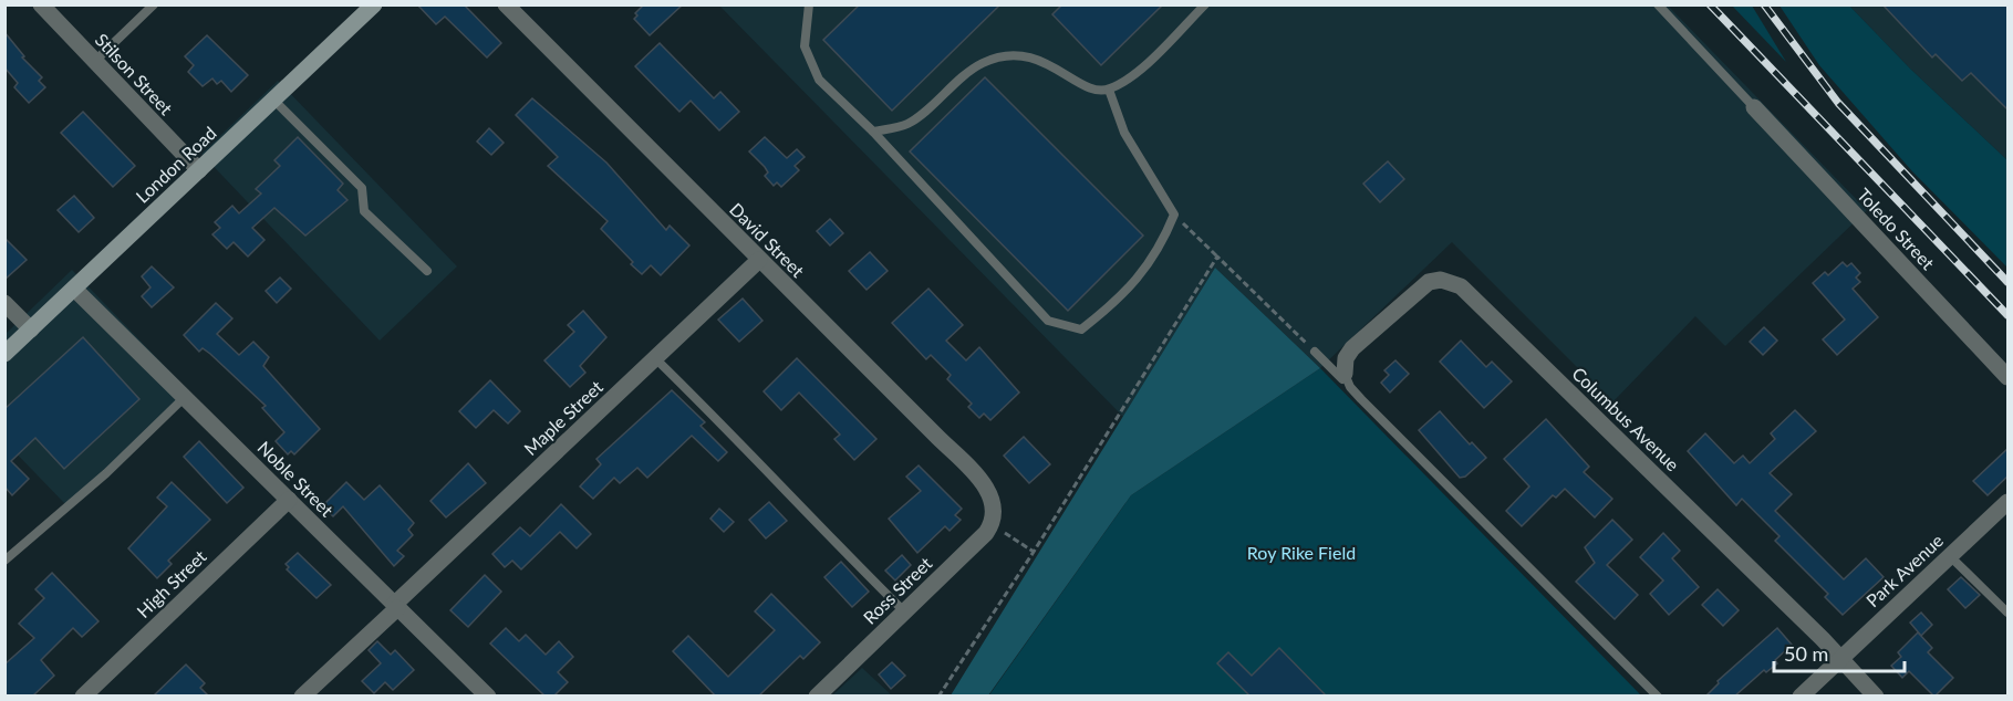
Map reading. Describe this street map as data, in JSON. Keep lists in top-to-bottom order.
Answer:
{
  "streets": {
    "street": [
      "Stilson Street",
      "London Road",
      "Toledo Street",
      "David Street",
      "Maple Street",
      "Columbus Avenue",
      "Noble Street",
      "Park Avenue",
      "High Street",
      "Ross Street"
    ]
  },
  "crossings": [
    ["Stilson Street", "London Road"],
    ["London Road", "Noble Street"],
    ["David Street", "Maple Street"],
    ["David Street", "Ross Street"],
    ["Maple Street", "Noble Street"],
    ["Columbus Avenue", "Park Avenue"],
    ["Noble Street", "High Street"]
  ],
  "parks": ["Roy Rike Field"],
  "scale_bar": "50 m"
}
